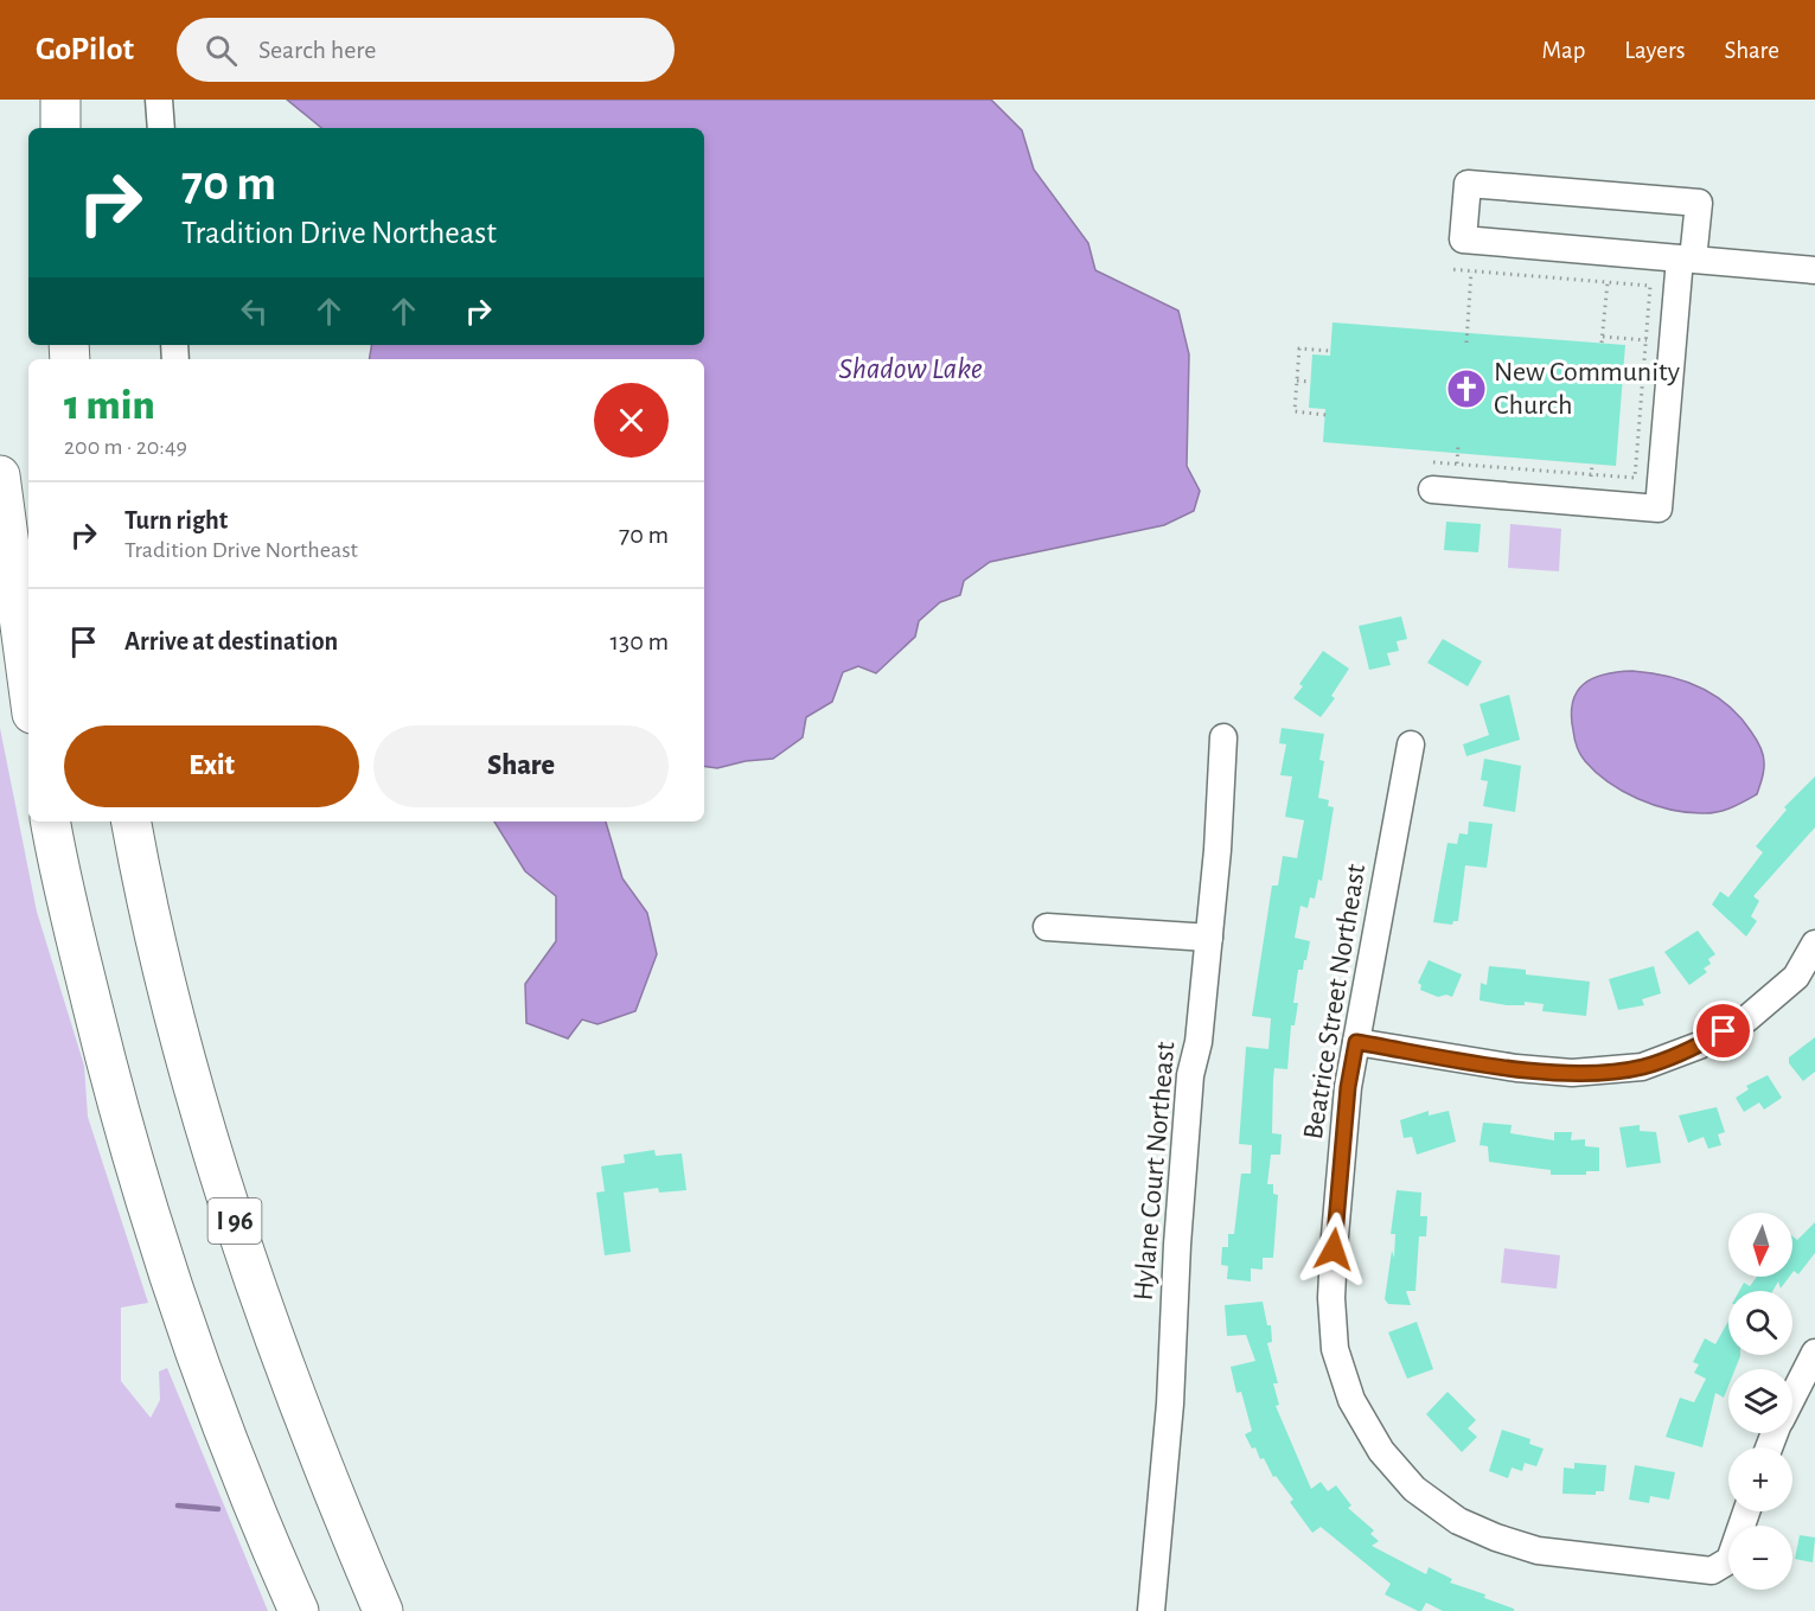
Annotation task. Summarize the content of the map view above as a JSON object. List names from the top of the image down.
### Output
{
  "streets": {
    "highway": ["I 96"],
    "street": ["Beatrice Street Northeast", "Hylane Court Northeast"]
  },
  "water": ["Shadow Lake"],
  "places": {
    "church": ["New Community Church"]
  },
  "north": "bottom",
  "page": {
    "header": "GoPilot",
    "search": "Search here",
    "nav": ["Map", "Layers", "Share"],
    "turn": ["70 m", "Tradition Drive Northeast"],
    "heading": ["1 min", "200 m · 20:49"],
    "list": [
      {
        "name": "Turn right",
        "note": "Tradition Drive Northeast",
        "value": "70 m"
      },
      {
        "name": "Arrive at destination",
        "value": "130 m"
      }
    ],
    "buttons": ["Exit", "Share"],
    "map_buttons": ["+", "−"]
  }
}
